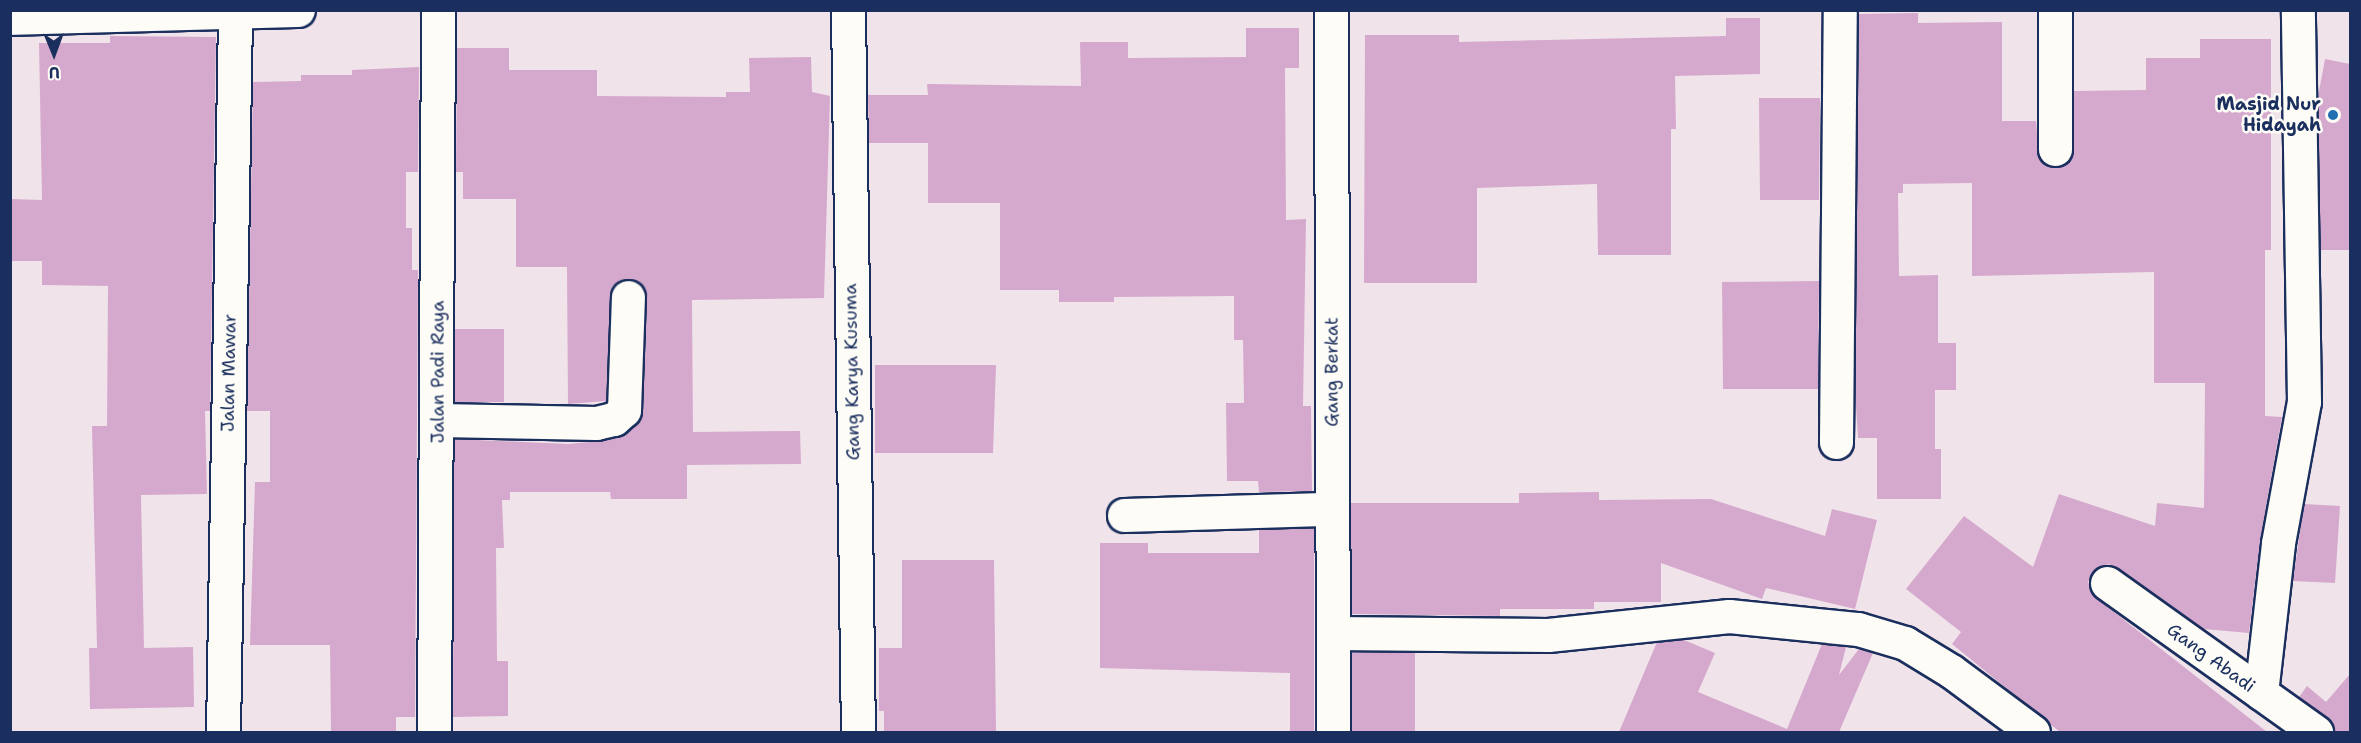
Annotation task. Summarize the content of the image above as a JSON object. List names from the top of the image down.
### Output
{
  "streets": {
    "street": [
      "Jalan Padi Raya",
      "Gang Karya Kusuma",
      "Gang Berkat",
      "Jalan Mawar",
      "Gang Abadi"
    ]
  },
  "places": ["Masjid Nur Hidayah"],
  "north": "bottom"
}
